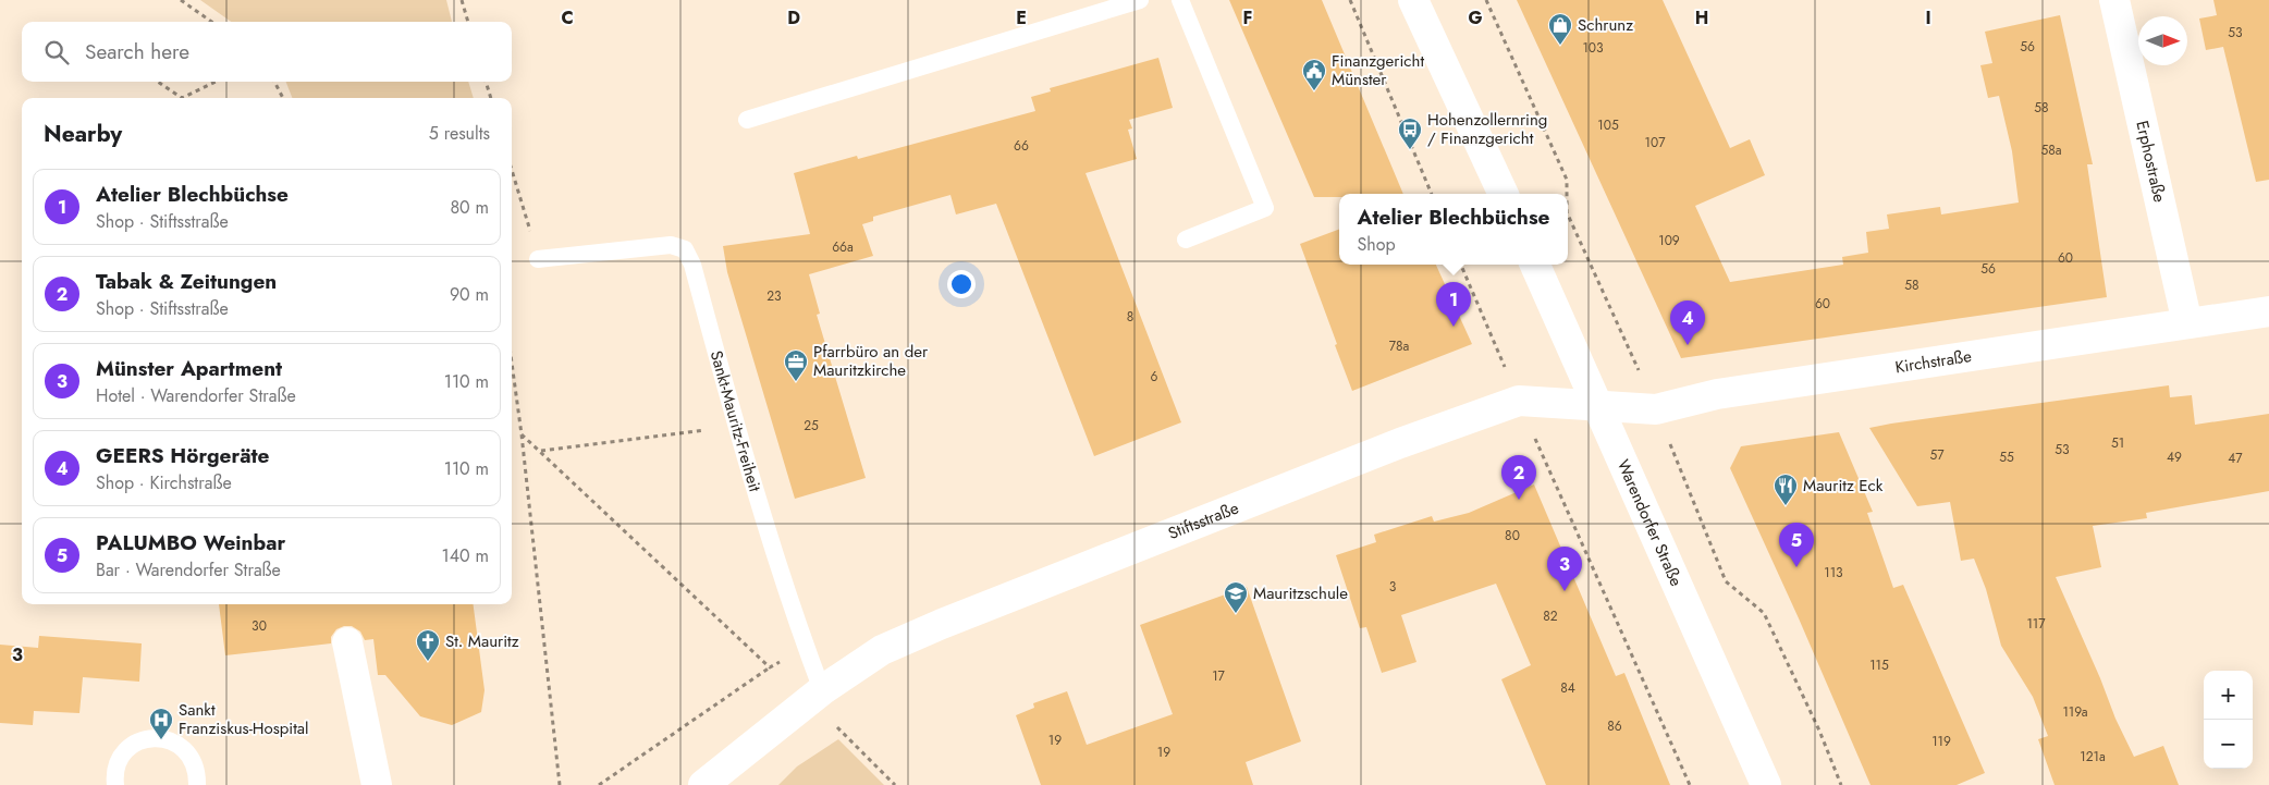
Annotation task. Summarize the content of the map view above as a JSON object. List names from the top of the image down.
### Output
{
  "streets": {
    "street": [
      "Erphostraße",
      "Kirchstraße",
      "Stiftsstraße",
      "Warendorfer Straße"
    ],
    "lane": ["Sankt-Mauritz-Freiheit"]
  },
  "crossings": [
    ["Erphostraße", "Kirchstraße"],
    ["Kirchstraße", "Stiftsstraße"],
    ["Kirchstraße", "Warendorfer Straße"],
    ["Sankt-Mauritz-Freiheit", "Stiftsstraße"],
    ["Stiftsstraße", "Warendorfer Straße"]
  ],
  "places": {
    "shop": ["Schrunz"],
    "public building": ["Finanzgericht Münster"],
    "bus stop": ["Hohenzollernring / Finanzgericht"],
    "office": ["Pfarrbüro an der Mauritzkirche"],
    "restaurant": ["Mauritz Eck"],
    "school or university": ["Mauritzschule"],
    "church": ["St. Mauritz"],
    "hospital": ["Sankt Franziskus-Hospital"]
  },
  "house_numbers": [
    "53",
    "56",
    "103",
    "58",
    "105",
    "107",
    "66",
    "58a",
    "109",
    "66a",
    "60",
    "56",
    "58",
    "23",
    "60",
    "8",
    "78a",
    "6",
    "25",
    "51",
    "53",
    "57",
    "55",
    "49",
    "47",
    "80",
    "113",
    "3",
    "82",
    "117",
    "30",
    "115",
    "17",
    "84",
    "119a",
    "86",
    "19",
    "119",
    "19",
    "121a"
  ],
  "north": "right",
  "page": {
    "search": "Search here",
    "heading": ["Nearby", "5 results"],
    "list": [
      {
        "mark": "1",
        "name": "Atelier Blechbüchse",
        "note": "Shop · Stiftsstraße",
        "value": "80 m"
      },
      {
        "mark": "2",
        "name": "Tabak & Zeitungen",
        "note": "Shop · Stiftsstraße",
        "value": "90 m"
      },
      {
        "mark": "3",
        "name": "Münster Apartment",
        "note": "Hotel · Warendorfer Straße",
        "value": "110 m"
      },
      {
        "mark": "4",
        "name": "GEERS Hörgeräte",
        "note": "Shop · Kirchstraße",
        "value": "110 m"
      },
      {
        "mark": "5",
        "name": "PALUMBO Weinbar",
        "note": "Bar · Warendorfer Straße",
        "value": "140 m"
      }
    ],
    "popup": ["Atelier Blechbüchse", "Shop"],
    "pins": [
      "1",
      "4",
      "2",
      "5",
      "3"
    ],
    "map_buttons": ["+", "−"]
  },
  "grid": {
    "columns": [
      "C",
      "D",
      "E",
      "F",
      "G",
      "H",
      "I"
    ],
    "rows": ["3"]
  }
}
